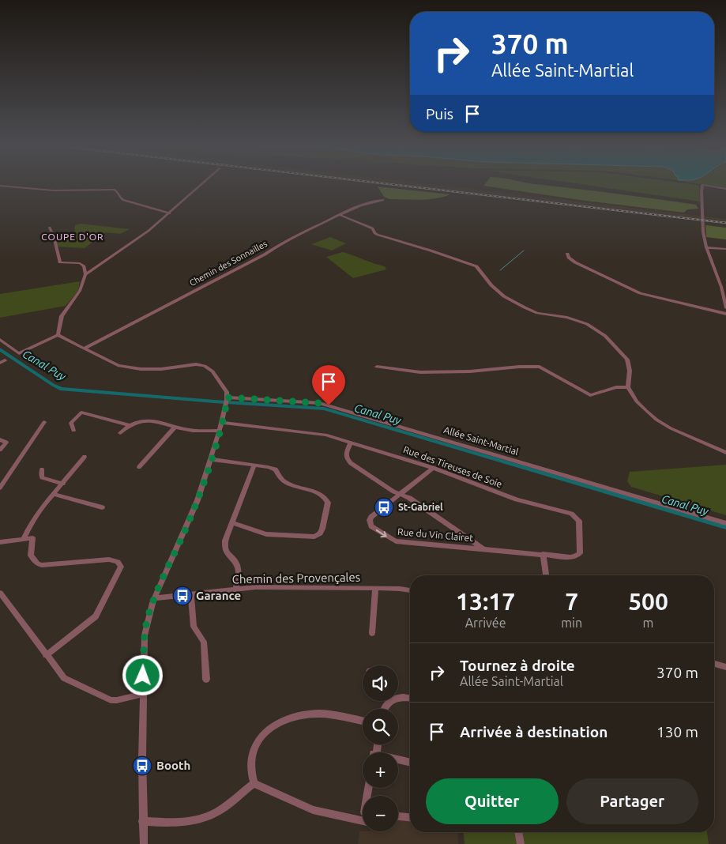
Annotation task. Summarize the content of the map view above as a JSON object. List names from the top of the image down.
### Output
{
  "streets": {
    "street": [
      "Chemin des Sonnailles",
      "Allée Saint-Martial",
      "Rue des Tireuses de Soie",
      "Rue du Vin Clairet",
      "Chemin des Provençales"
    ]
  },
  "crossings": [
    ["Rue des Tireuses de Soie", "Rue du Vin Clairet"]
  ],
  "districts": ["COUPE D'OR"],
  "water": ["Canal Puy"],
  "places": {
    "bus stop": ["St-Gabriel", "Garance", "Booth"]
  },
  "page": {
    "turn": ["370 m", "Allée Saint-Martial"],
    "then": "Puis",
    "eta": [
      "13:17",
      "Arrivée",
      "7",
      "min",
      "500",
      "m"
    ],
    "list": [
      {
        "name": "Tournez à droite",
        "note": "Allée Saint-Martial",
        "value": "370 m"
      },
      {
        "name": "Arrivée à destination",
        "value": "130 m"
      }
    ],
    "map_buttons": ["+", "−"],
    "buttons": ["Quitter", "Partager"]
  }
}
